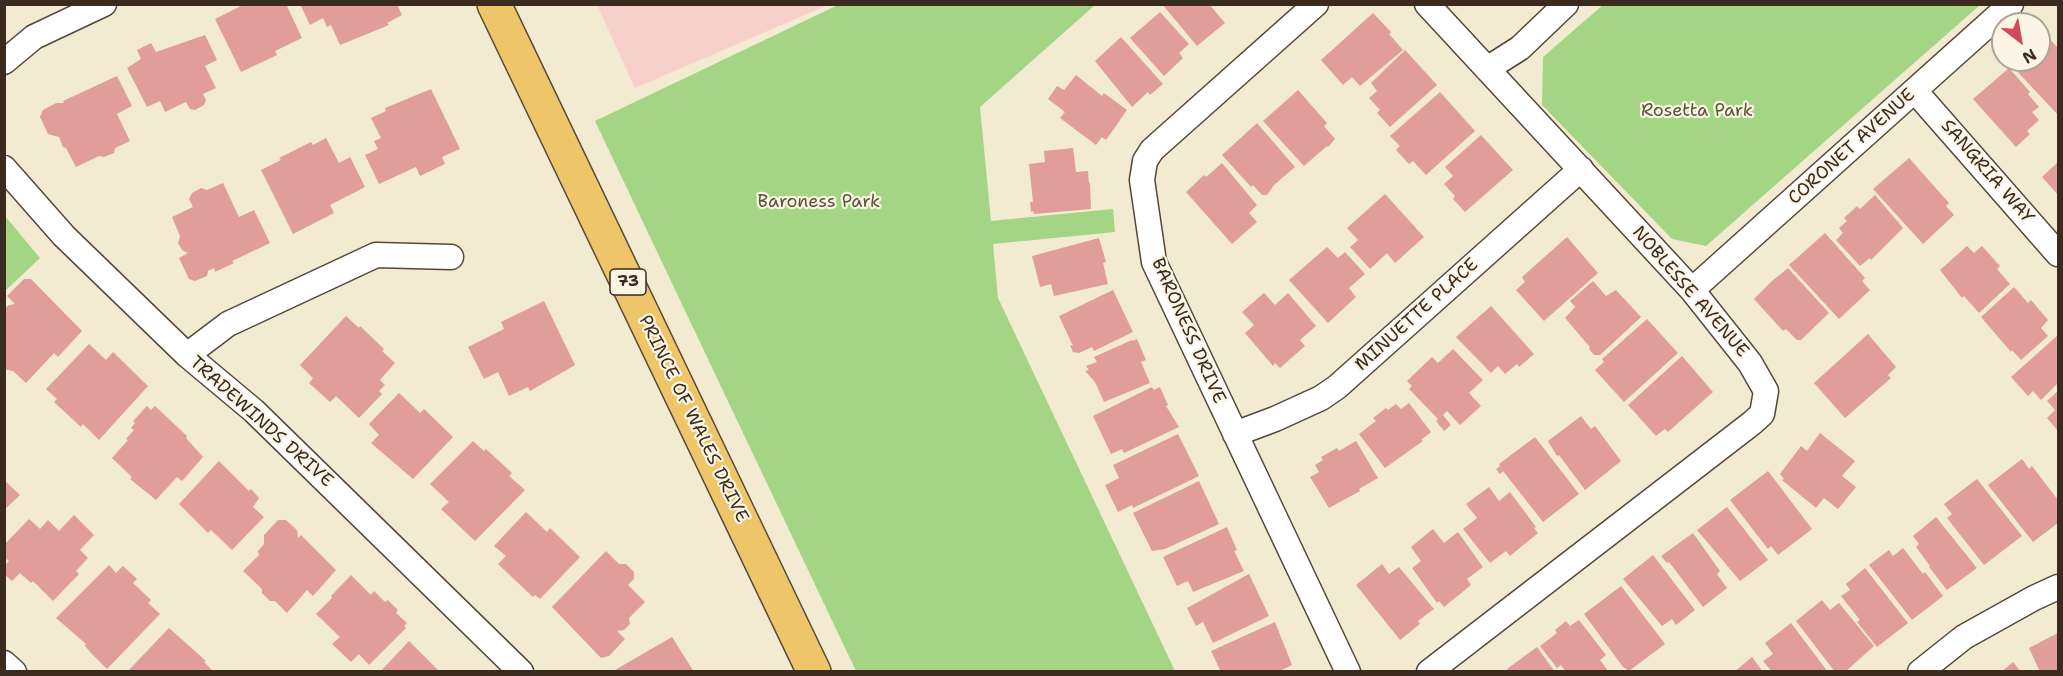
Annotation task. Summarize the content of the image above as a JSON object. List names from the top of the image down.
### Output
{
  "streets": {
    "main road": ["73", "PRINCE OF WALES DRIVE"],
    "street": [
      "CORONET AVENUE",
      "SANGRIA WAY",
      "NOBLESSE AVENUE",
      "MINUETTE PLACE",
      "BARONESS DRIVE",
      "TRADEWINDS DRIVE"
    ]
  },
  "crossings": [
    ["CORONET AVENUE", "SANGRIA WAY"],
    ["CORONET AVENUE", "NOBLESSE AVENUE"],
    ["NOBLESSE AVENUE", "MINUETTE PLACE"],
    ["MINUETTE PLACE", "BARONESS DRIVE"]
  ],
  "parks": ["Rosetta Park", "Baroness Park"],
  "north": "bottom right"
}
